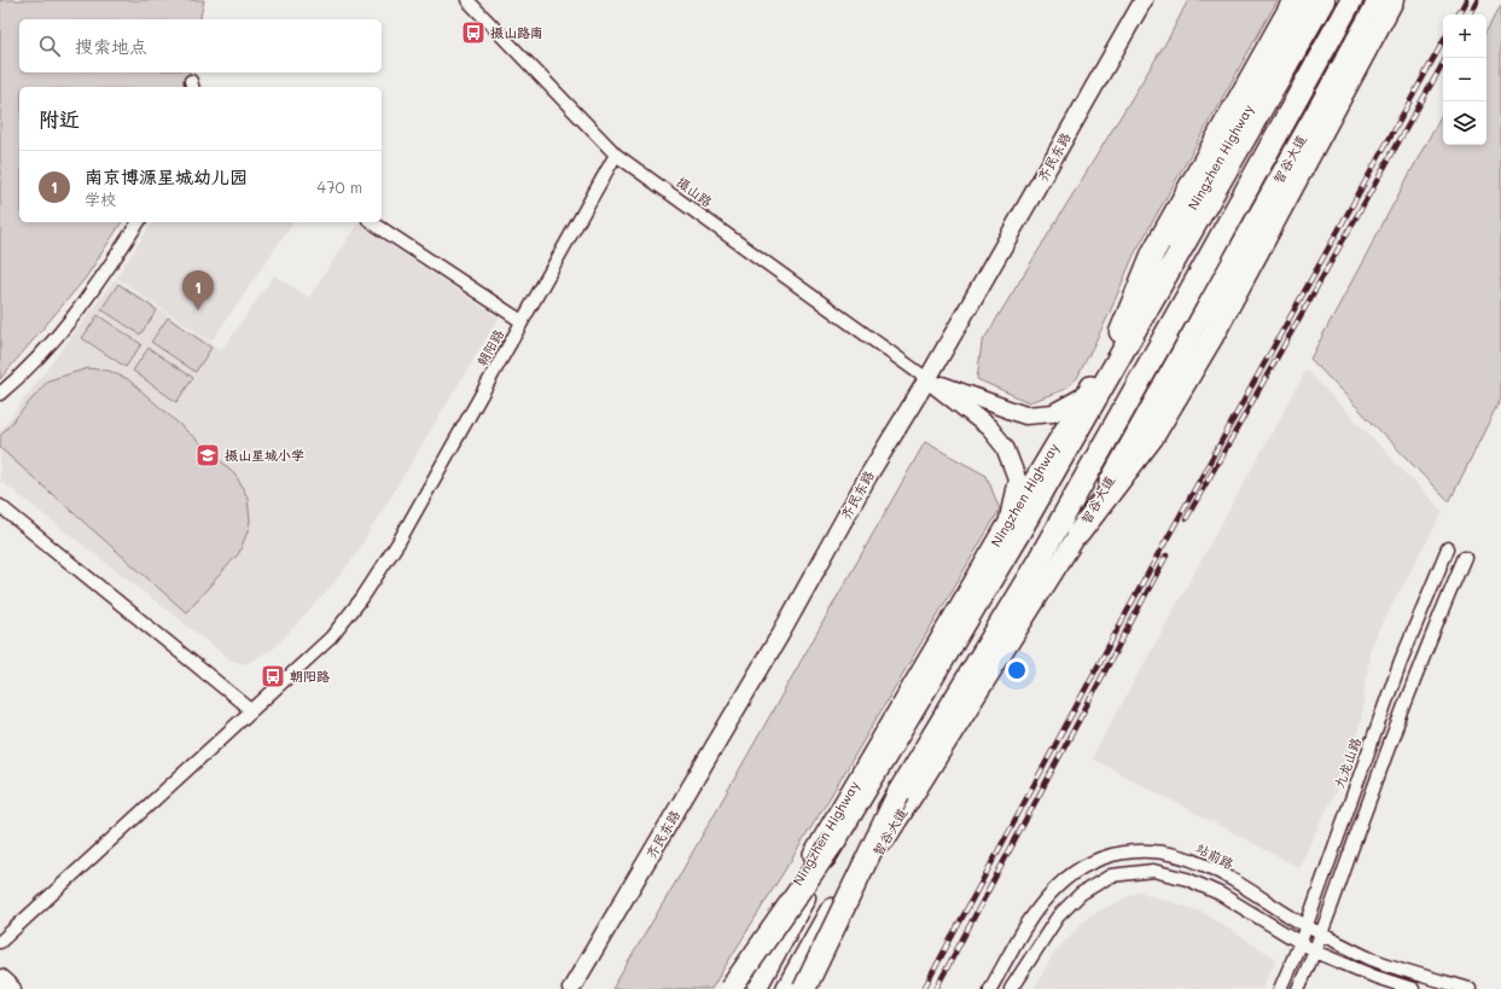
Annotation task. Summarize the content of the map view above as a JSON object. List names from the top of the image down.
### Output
{
  "streets": {
    "highway": ["智谷大道"],
    "main road": ["Ningzhen Highway"],
    "street": [
      "齐民东路",
      "摄山路",
      "朝阳路",
      "九龙山路",
      "站前路"
    ]
  },
  "crossings": [
    ["齐民东路", "摄山路"],
    ["摄山路", "朝阳路"],
    ["九龙山路", "站前路"]
  ],
  "places": {
    "bus stop": ["摄山路南", "朝阳路"],
    "school or university": ["摄山星城小学"]
  },
  "page": {
    "map_buttons": ["+", "−"],
    "search": "搜索地点",
    "heading": "附近",
    "list": [
      {
        "mark": "1",
        "name": "南京博源星城幼儿园",
        "note": "学校",
        "value": "470 m"
      }
    ],
    "pins": "1"
  }
}
